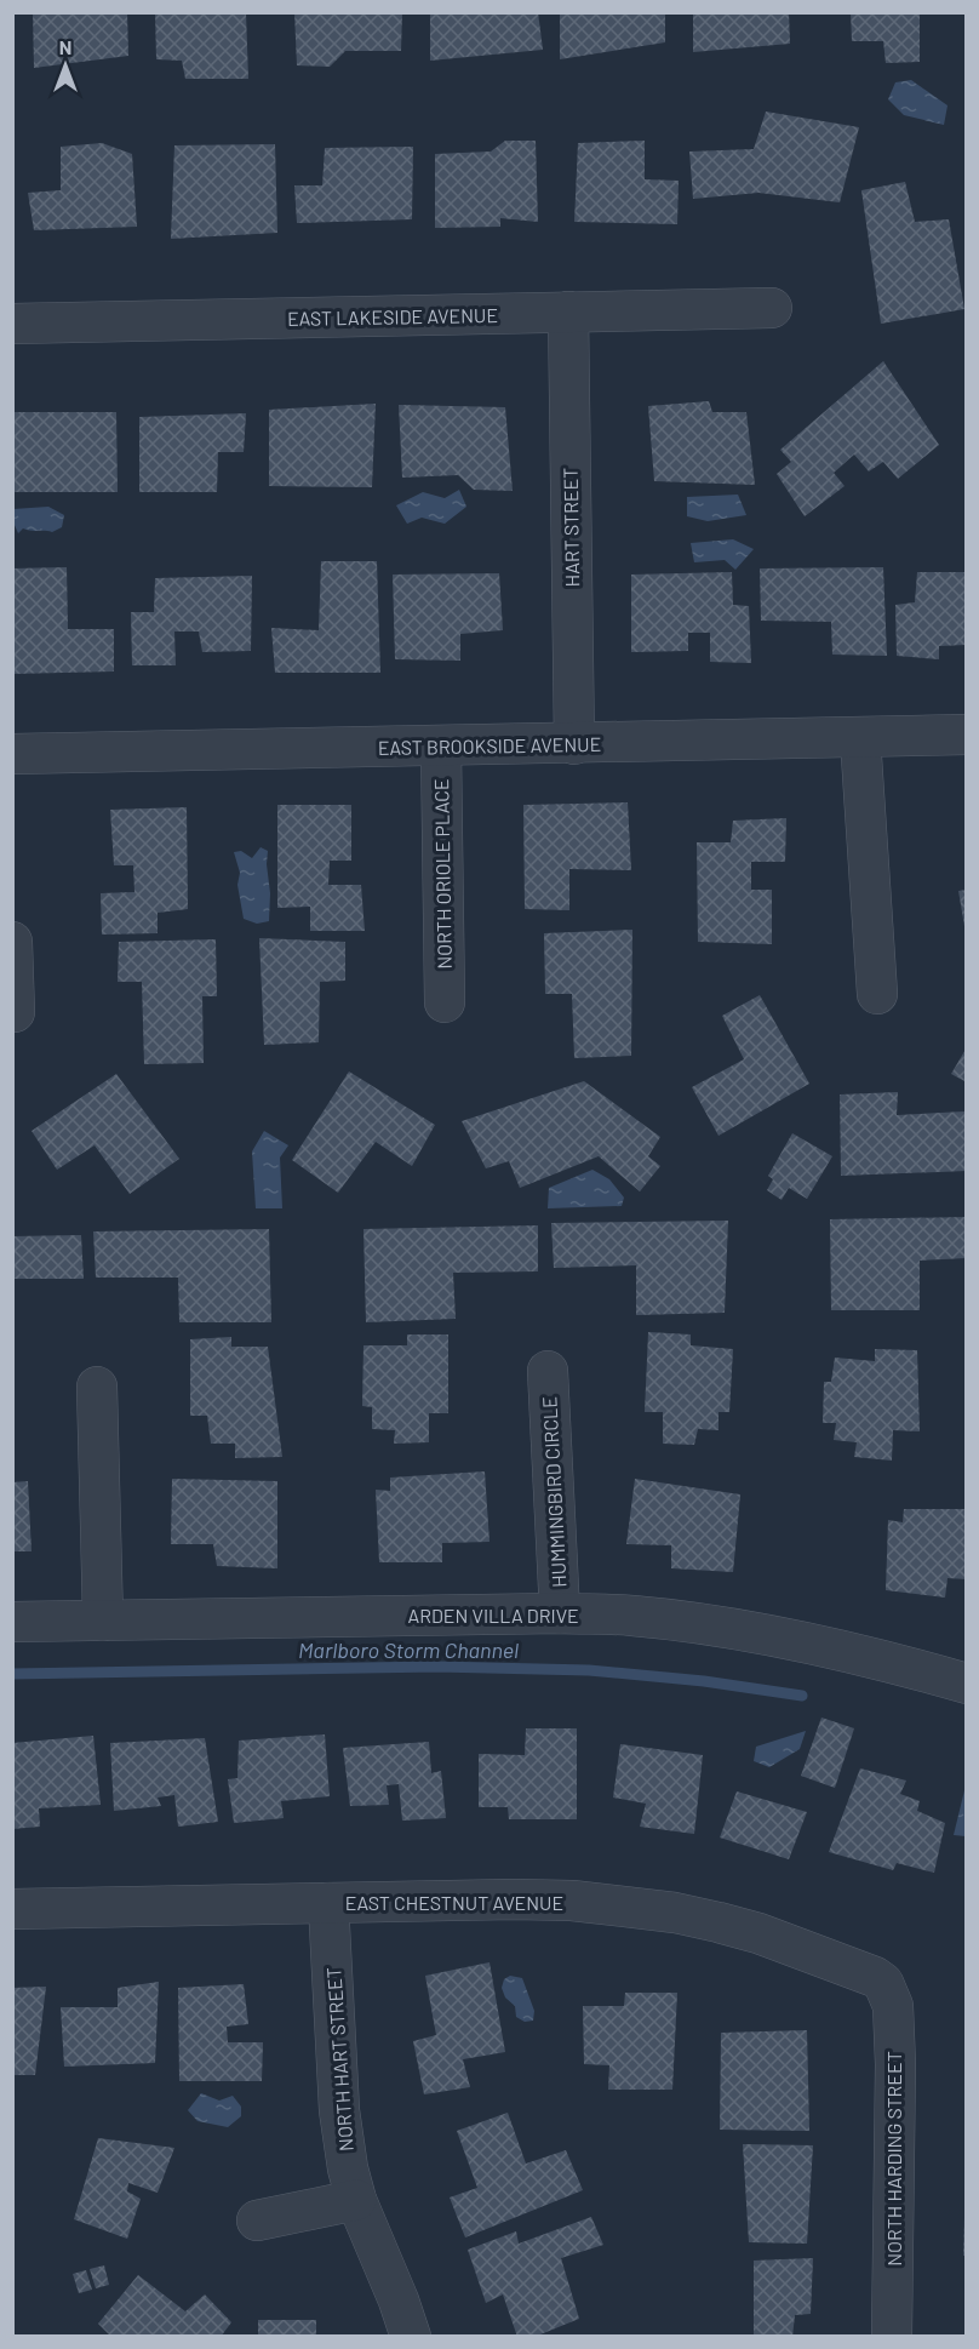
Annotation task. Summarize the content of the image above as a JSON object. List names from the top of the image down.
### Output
{
  "streets": {
    "street": [
      "EAST LAKESIDE AVENUE",
      "HART STREET",
      "EAST BROOKSIDE AVENUE",
      "NORTH ORIOLE PLACE",
      "HUMMINGBIRD CIRCLE",
      "ARDEN VILLA DRIVE",
      "EAST CHESTNUT AVENUE",
      "NORTH HART STREET",
      "NORTH HARDING STREET"
    ]
  },
  "crossings": [
    ["EAST LAKESIDE AVENUE", "HART STREET"],
    ["HART STREET", "EAST BROOKSIDE AVENUE"],
    ["EAST BROOKSIDE AVENUE", "NORTH ORIOLE PLACE"],
    ["HUMMINGBIRD CIRCLE", "ARDEN VILLA DRIVE"],
    ["EAST CHESTNUT AVENUE", "NORTH HART STREET"],
    ["EAST CHESTNUT AVENUE", "NORTH HARDING STREET"]
  ],
  "water": ["Marlboro Storm Channel"],
  "north": "top"
}
